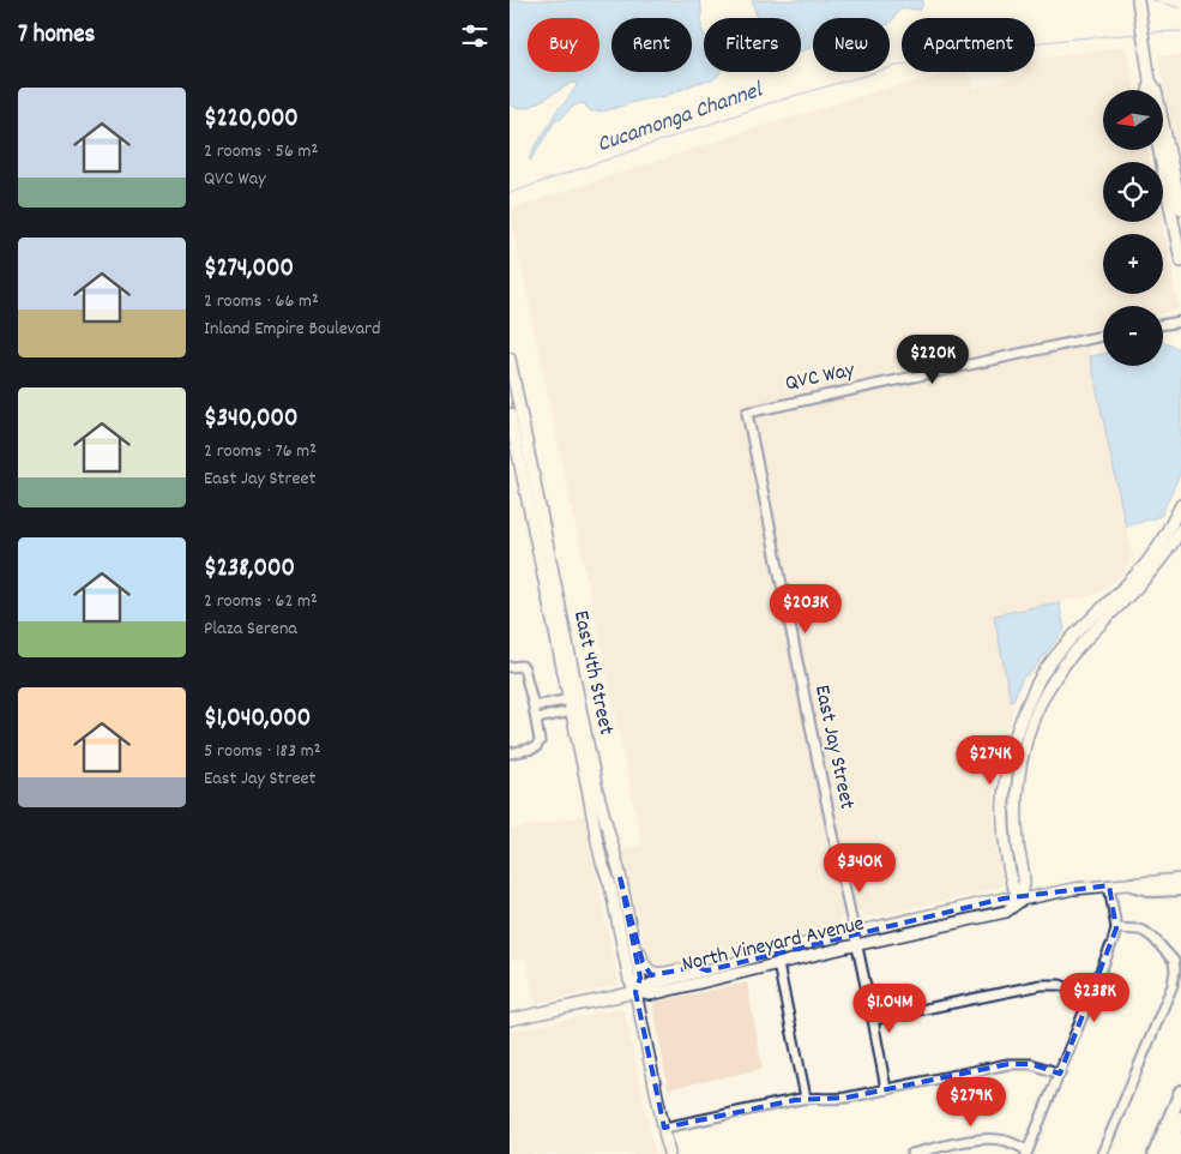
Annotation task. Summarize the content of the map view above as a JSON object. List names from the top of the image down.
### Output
{
  "streets": {
    "main road": ["East 4th Street", "North Vineyard Avenue"],
    "street": ["QVC Way", "East Jay Street"]
  },
  "crossings": [
    ["QVC Way", "East Jay Street"],
    ["East 4th Street", "North Vineyard Avenue"],
    ["East Jay Street", "North Vineyard Avenue"]
  ],
  "water": ["Cucamonga Channel"],
  "north": "left",
  "page": {
    "heading": "7 homes",
    "chip": [
      "Buy",
      "Rent",
      "Filters",
      "New",
      "Apartment"
    ],
    "list": [
      {
        "name": "$220,000",
        "note": "2 rooms · 56 m² · QVC Way"
      },
      {
        "name": "$274,000",
        "note": "2 rooms · 66 m² · Inland Empire Boulevard"
      },
      {
        "name": "$340,000",
        "note": "2 rooms · 76 m² · East Jay Street"
      },
      {
        "name": "$238,000",
        "note": "2 rooms · 62 m² · Plaza Serena"
      },
      {
        "name": "$1,040,000",
        "note": "5 rooms · 183 m² · East Jay Street"
      }
    ],
    "map_buttons": ["+", "−"],
    "price": [
      "$220K",
      "$203K",
      "$274K",
      "$340K",
      "$238K",
      "$1.04M",
      "$279K"
    ]
  }
}
